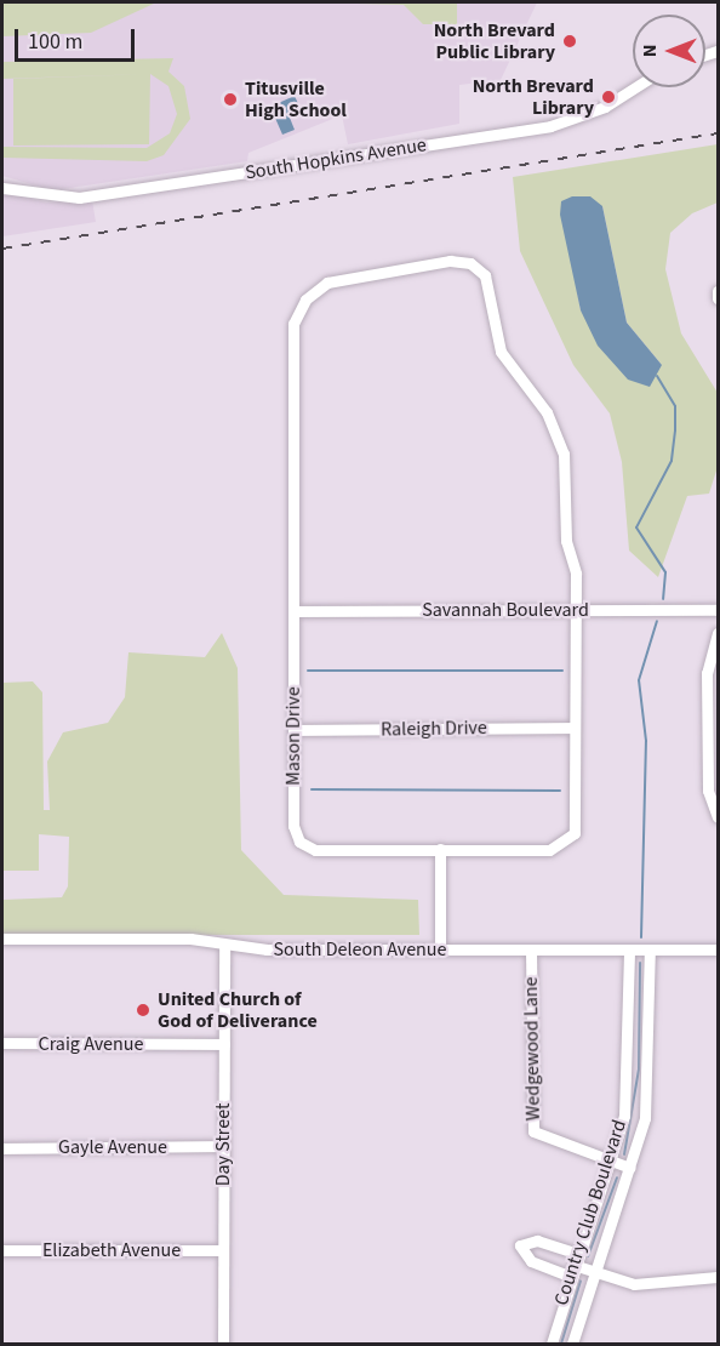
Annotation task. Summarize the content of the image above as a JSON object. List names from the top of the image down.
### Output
{
  "streets": {
    "street": [
      "South Hopkins Avenue",
      "Savannah Boulevard",
      "Raleigh Drive",
      "Mason Drive",
      "South Deleon Avenue",
      "Craig Avenue",
      "Wedgewood Lane",
      "Day Street",
      "Gayle Avenue",
      "Country Club Boulevard",
      "Elizabeth Avenue"
    ]
  },
  "crossings": [
    ["Savannah Boulevard", "Mason Drive"],
    ["Raleigh Drive", "Mason Drive"],
    ["South Deleon Avenue", "Wedgewood Lane"],
    ["South Deleon Avenue", "Day Street"],
    ["South Deleon Avenue", "Country Club Boulevard"],
    ["Craig Avenue", "Day Street"],
    ["Wedgewood Lane", "Country Club Boulevard"],
    ["Day Street", "Gayle Avenue"],
    ["Day Street", "Elizabeth Avenue"]
  ],
  "places": [
    "North Brevard Public Library",
    "North Brevard Library",
    "Titusville High School",
    "United Church of God of Deliverance"
  ],
  "scale_bar": "100 m",
  "north": "left"
}
